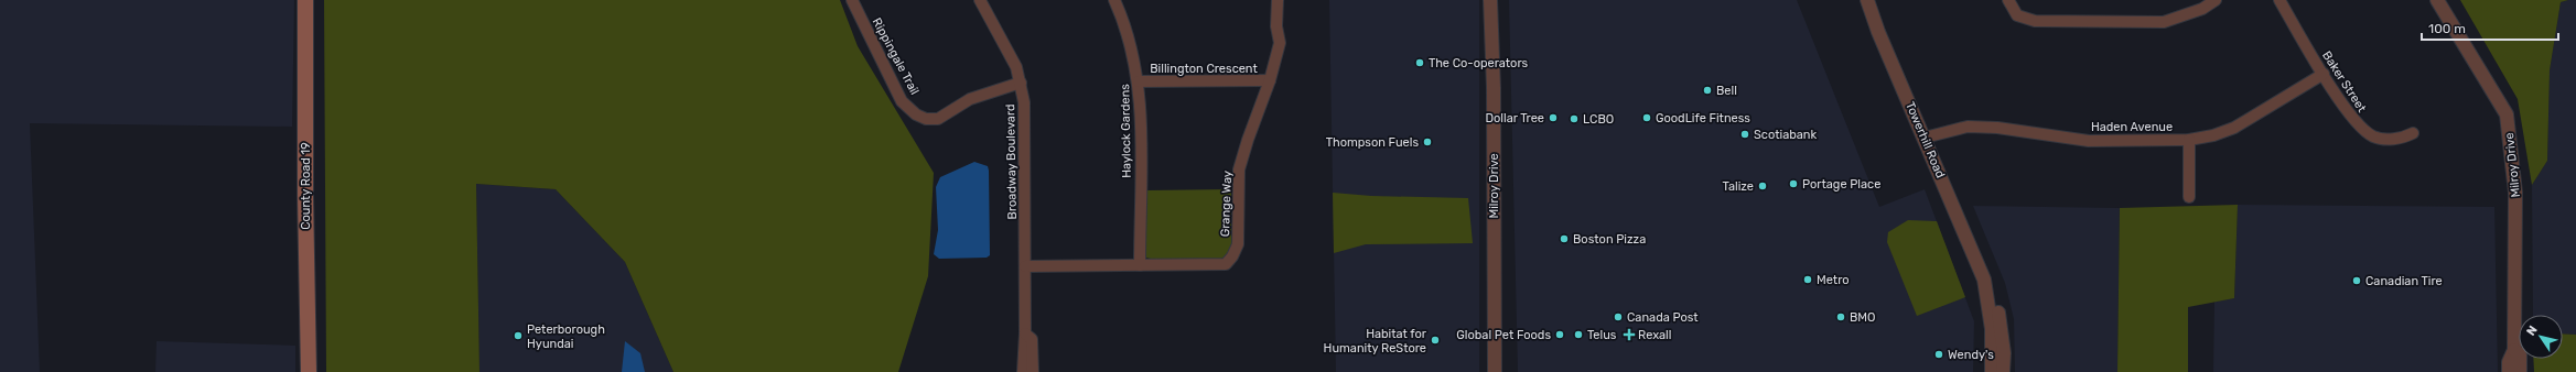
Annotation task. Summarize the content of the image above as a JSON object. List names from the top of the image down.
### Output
{
  "streets": {
    "main road": ["County Road 19"],
    "street": [
      "Rippingale Trail",
      "Billington Crescent",
      "Baker Street",
      "Haden Avenue",
      "Haylock Gardens",
      "Towerhill Road",
      "Broadway Boulevard",
      "Milroy Drive",
      "Grange Way"
    ]
  },
  "crossings": [
    ["Rippingale Trail", "Broadway Boulevard"],
    ["Billington Crescent", "Haylock Gardens"],
    ["Billington Crescent", "Grange Way"],
    ["Baker Street", "Haden Avenue"],
    ["Haden Avenue", "Towerhill Road"],
    ["Haylock Gardens", "Grange Way"],
    ["Broadway Boulevard", "Grange Way"]
  ],
  "places": {
    "other": [
      "The Co-operators",
      "Bell",
      "Dollar Tree",
      "GoodLife Fitness",
      "LCBO",
      "Scotiabank",
      "Thompson Fuels",
      "Portage Place",
      "Talize",
      "Boston Pizza",
      "Metro",
      "Canadian Tire",
      "Canada Post",
      "BMO",
      "Global Pet Foods",
      "Telus",
      "Peterborough Hyundai",
      "Habitat for Humanity ReStore",
      "Wendy's"
    ],
    "health": ["Rexall"]
  },
  "scale_bar": "100 m",
  "north": "top left"
}
